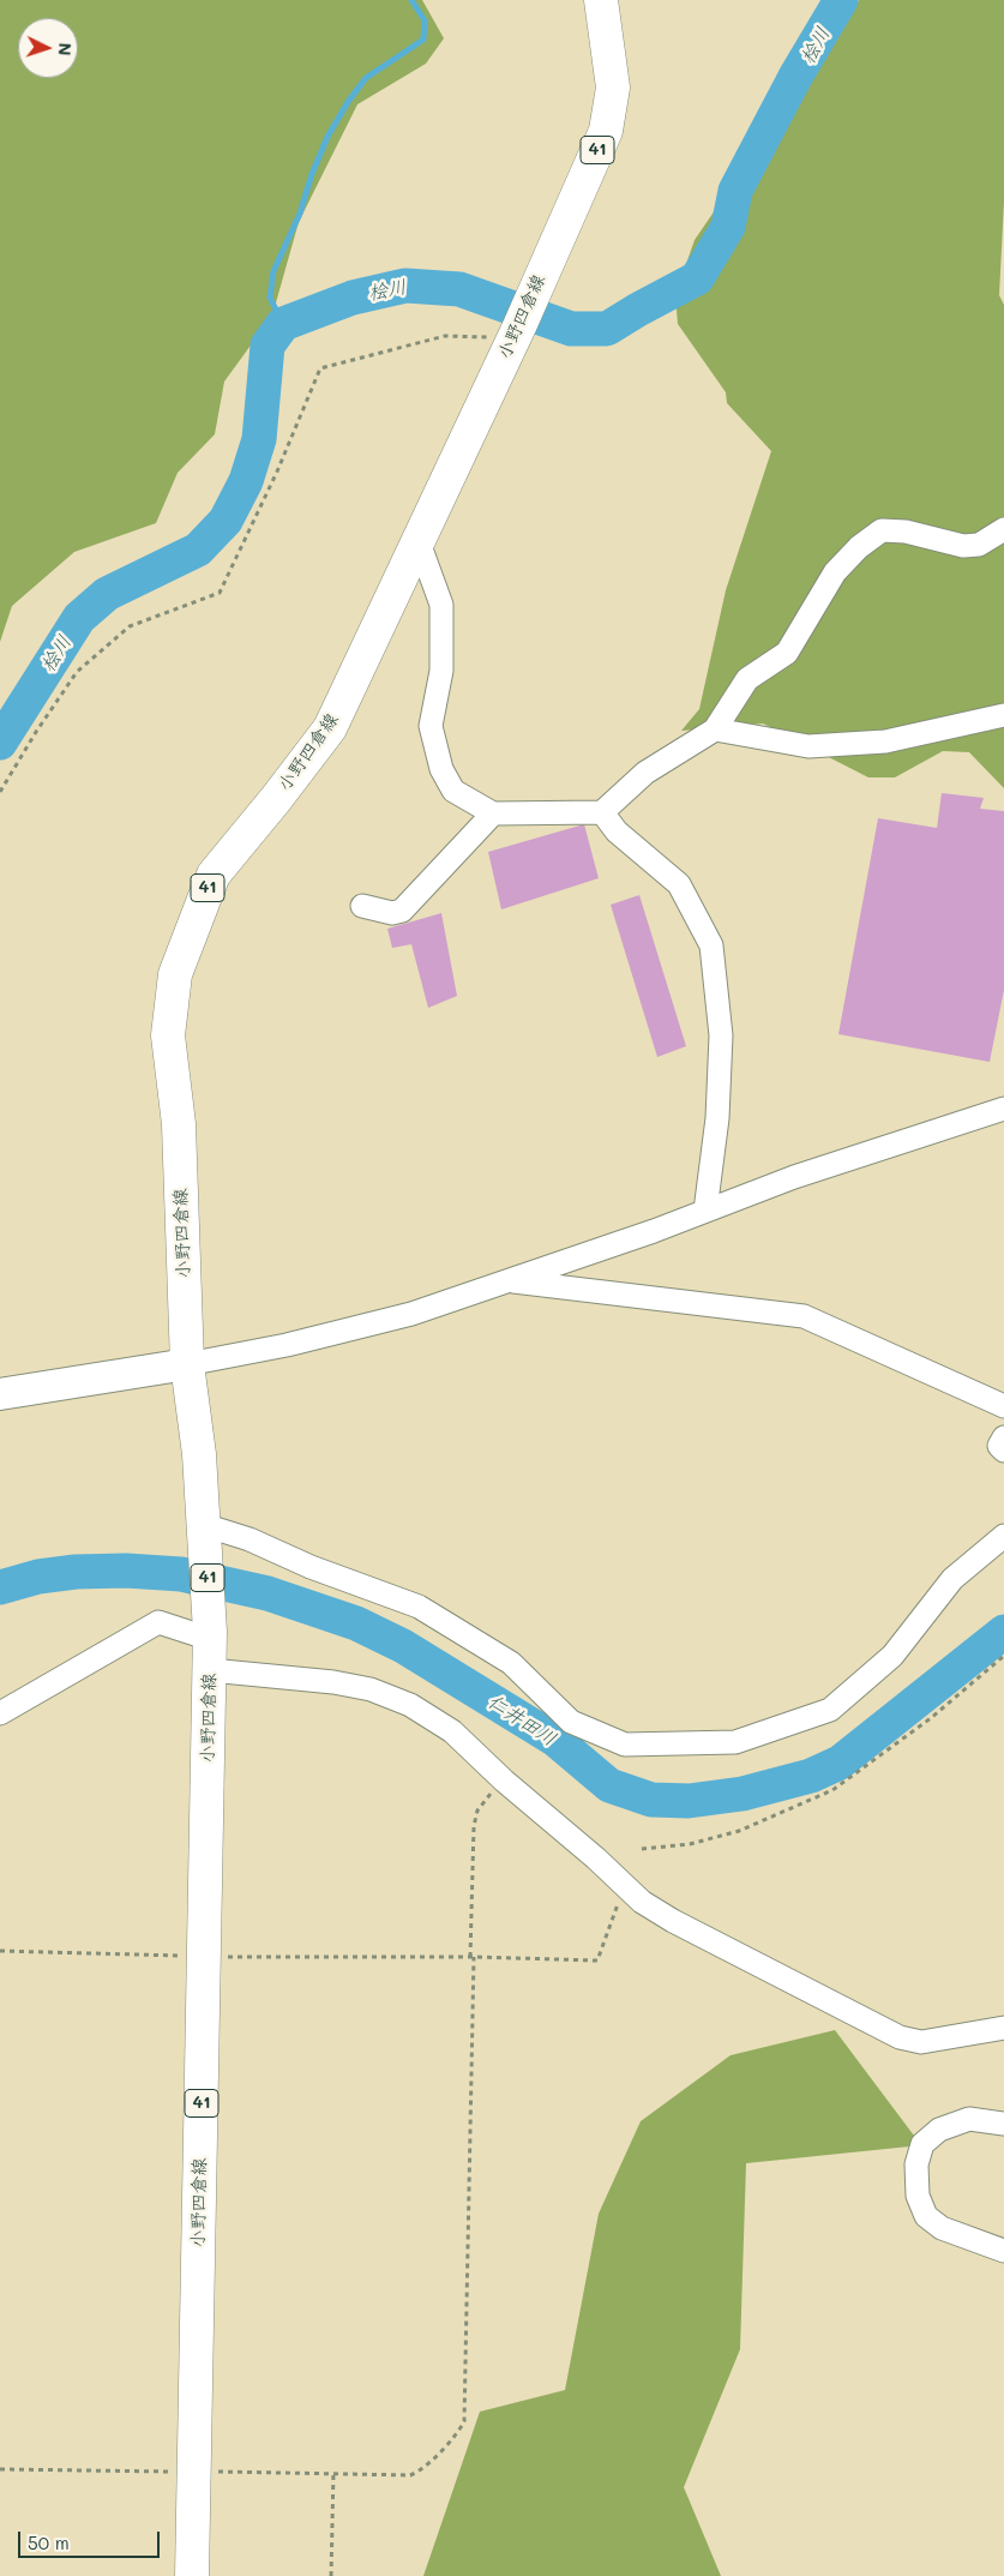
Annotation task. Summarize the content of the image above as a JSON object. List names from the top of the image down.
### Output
{
  "streets": {
    "main road": ["41", "小野四倉線"]
  },
  "water": ["桧川", "仁井田川"],
  "scale_bar": "50 m",
  "north": "right"
}
